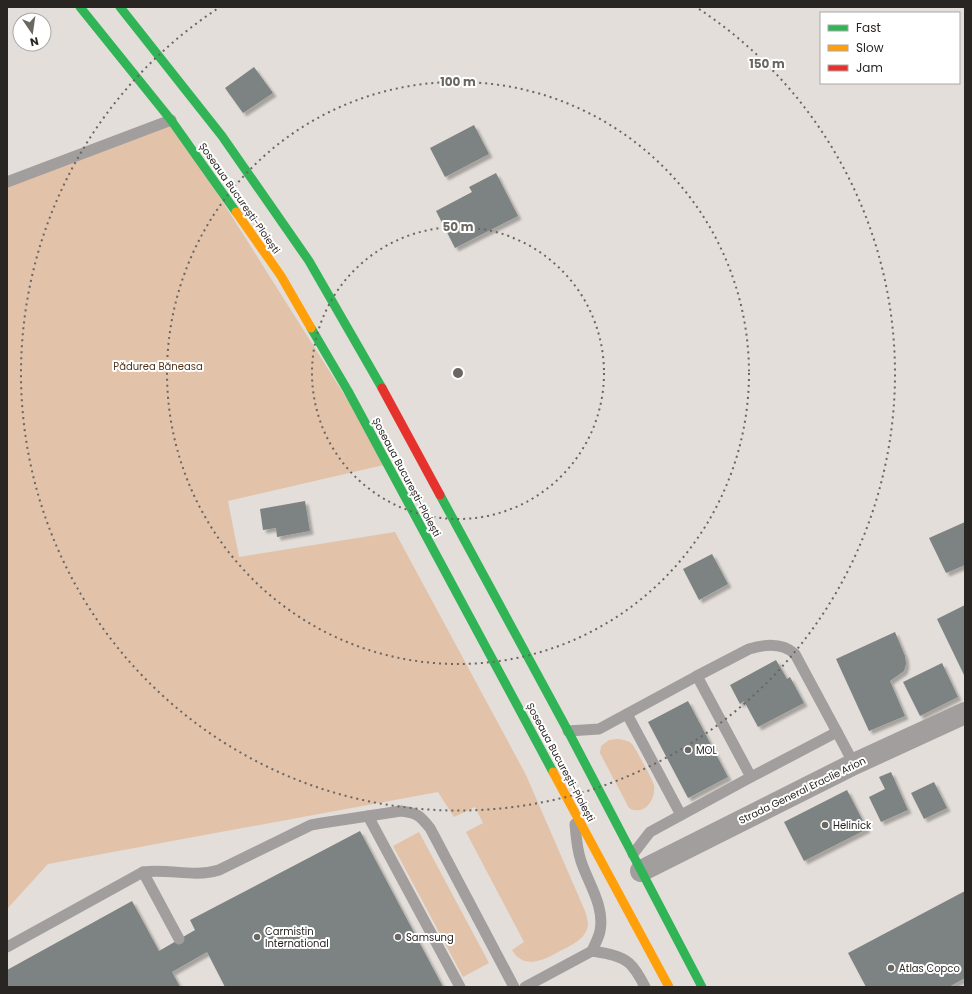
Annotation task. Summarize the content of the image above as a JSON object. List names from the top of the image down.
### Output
{
  "streets": {
    "highway": ["Șoseaua București-Ploiești"],
    "street": ["Strada General Eraclie Arion"]
  },
  "crossings": [
    ["Șoseaua București-Ploiești", "Strada General Eraclie Arion"]
  ],
  "parks": ["Pădurea Băneasa"],
  "places": [
    "MOL",
    "Helinick",
    "Carmistin International",
    "Samsung",
    "Atlas Copco"
  ],
  "legend": ["Fast", "Slow", "Jam"],
  "north": "bottom",
  "rings": ["150 m", "100 m", "50 m"]
}
